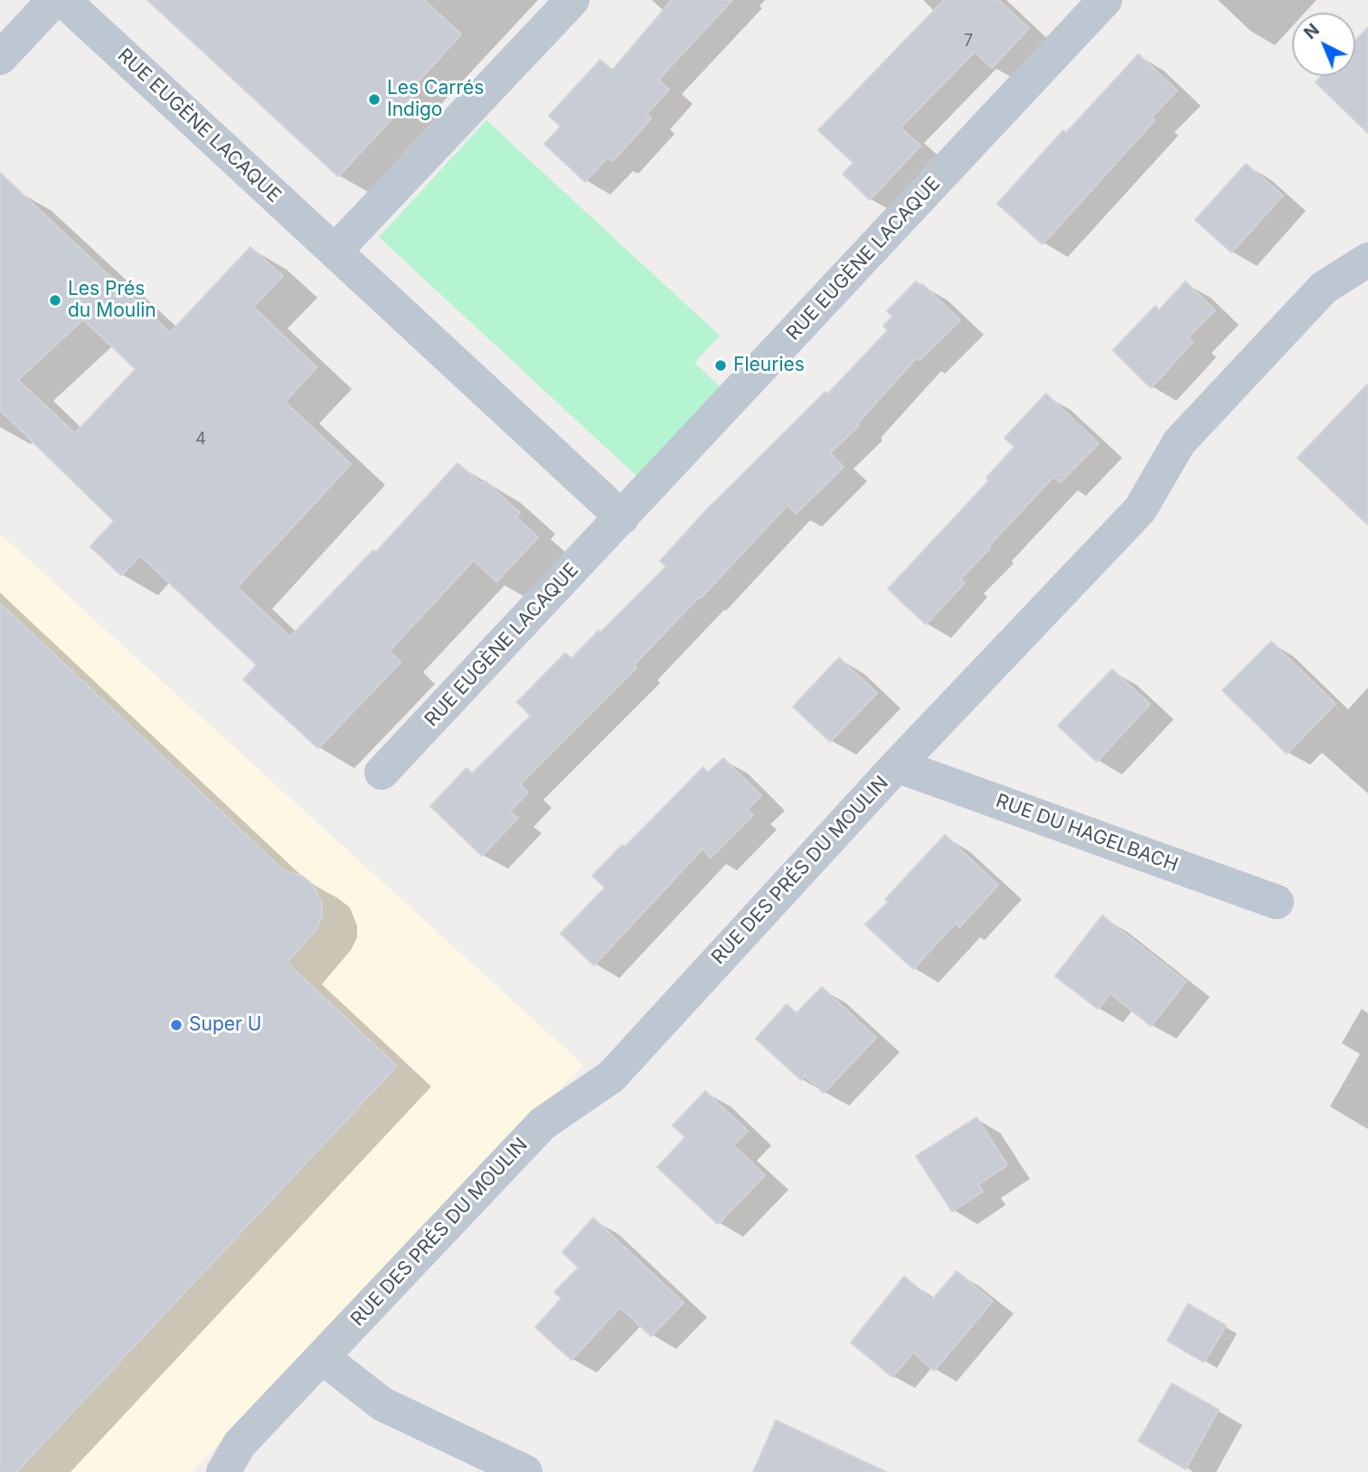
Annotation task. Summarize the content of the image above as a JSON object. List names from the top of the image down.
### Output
{
  "streets": {
    "street": ["RUE EUGÈNE LACAQUE", "RUE DU HAGELBACH", "RUE DES PRÉS DU MOULIN"]
  },
  "crossings": [
    ["RUE DU HAGELBACH", "RUE DES PRÉS DU MOULIN"]
  ],
  "places": [
    "Les Carrés Indigo",
    "Les Prés du Moulin",
    "Fleuries",
    "Super U"
  ],
  "house_numbers": ["7", "4"],
  "north": "top left"
}
